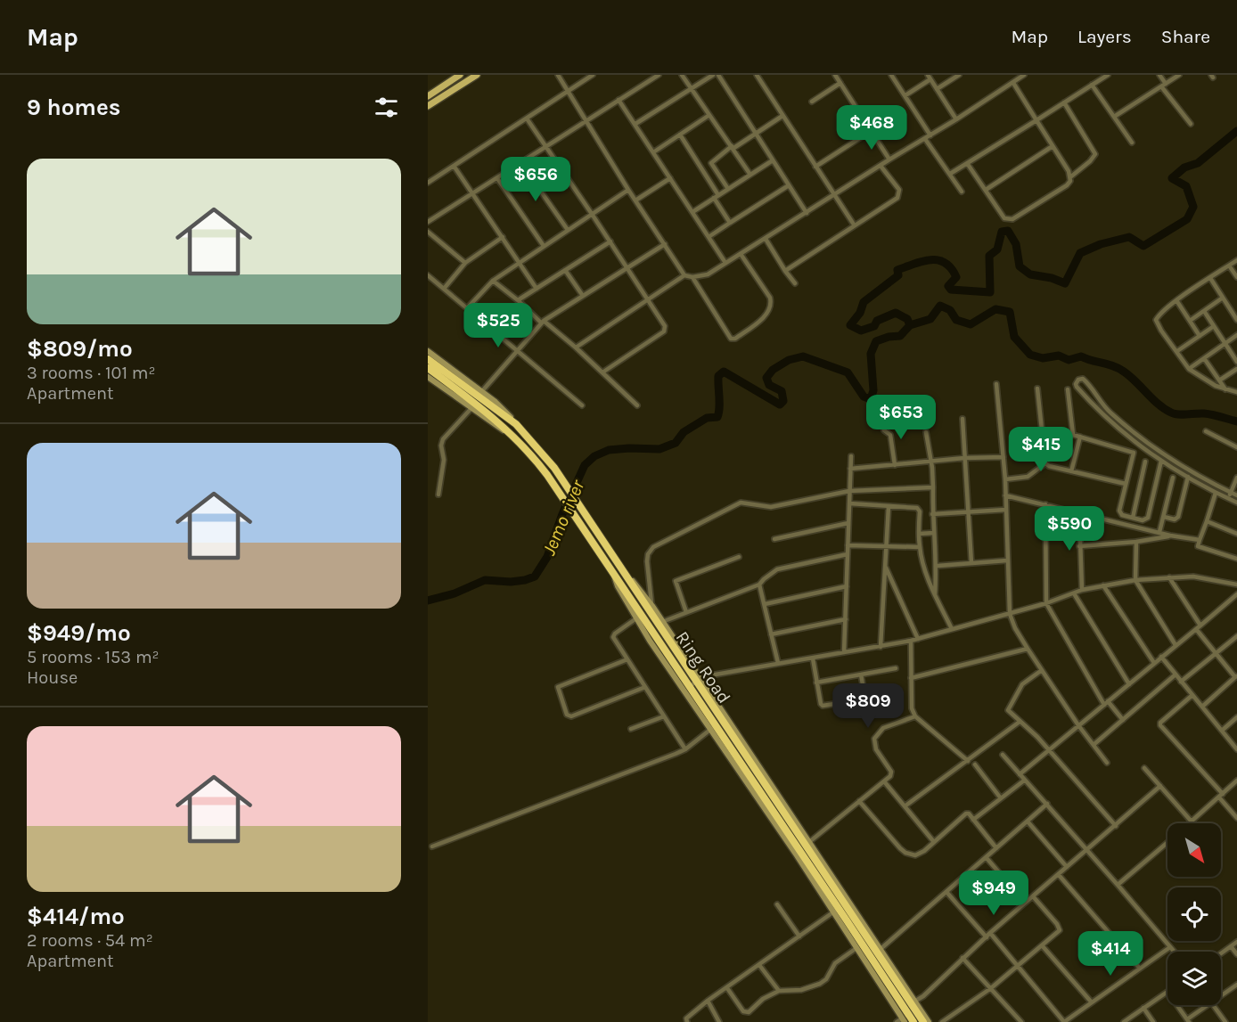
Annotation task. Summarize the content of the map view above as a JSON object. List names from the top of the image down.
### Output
{
  "streets": {
    "highway": ["Ring Road"]
  },
  "water": ["Jemo river"],
  "north": "bottom right",
  "page": {
    "header": "Map",
    "nav": ["Map", "Layers", "Share"],
    "heading": "9 homes",
    "price": [
      "$468",
      "$656",
      "$525",
      "$653",
      "$415",
      "$590",
      "$809",
      "$949",
      "$414"
    ],
    "list": [
      {
        "name": "$809/mo",
        "note": "3 rooms · 101 m² · Apartment"
      },
      {
        "name": "$949/mo",
        "note": "5 rooms · 153 m² · House"
      },
      {
        "name": "$414/mo",
        "note": "2 rooms · 54 m² · Apartment"
      }
    ]
  }
}
